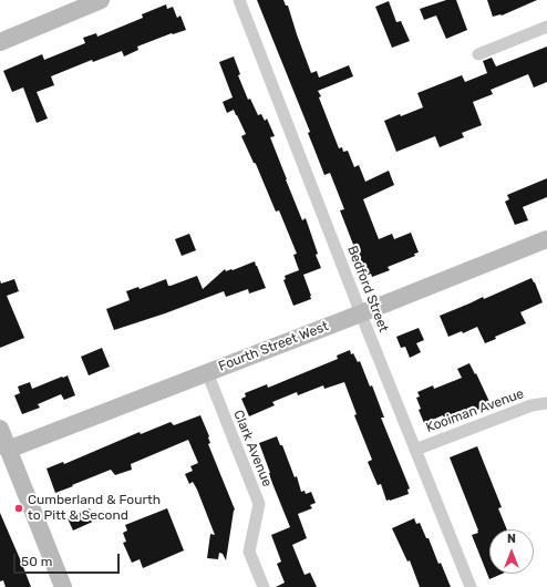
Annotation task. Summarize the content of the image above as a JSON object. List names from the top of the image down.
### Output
{
  "streets": {
    "street": [
      "Bedford Street",
      "Fourth Street West",
      "Kooiman Avenue",
      "Clark Avenue"
    ]
  },
  "crossings": [
    ["Bedford Street", "Fourth Street West"],
    ["Bedford Street", "Kooiman Avenue"],
    ["Fourth Street West", "Clark Avenue"]
  ],
  "places": ["Cumberland & Fourth to Pitt & Second"],
  "scale_bar": "50 m",
  "north": "top"
}
